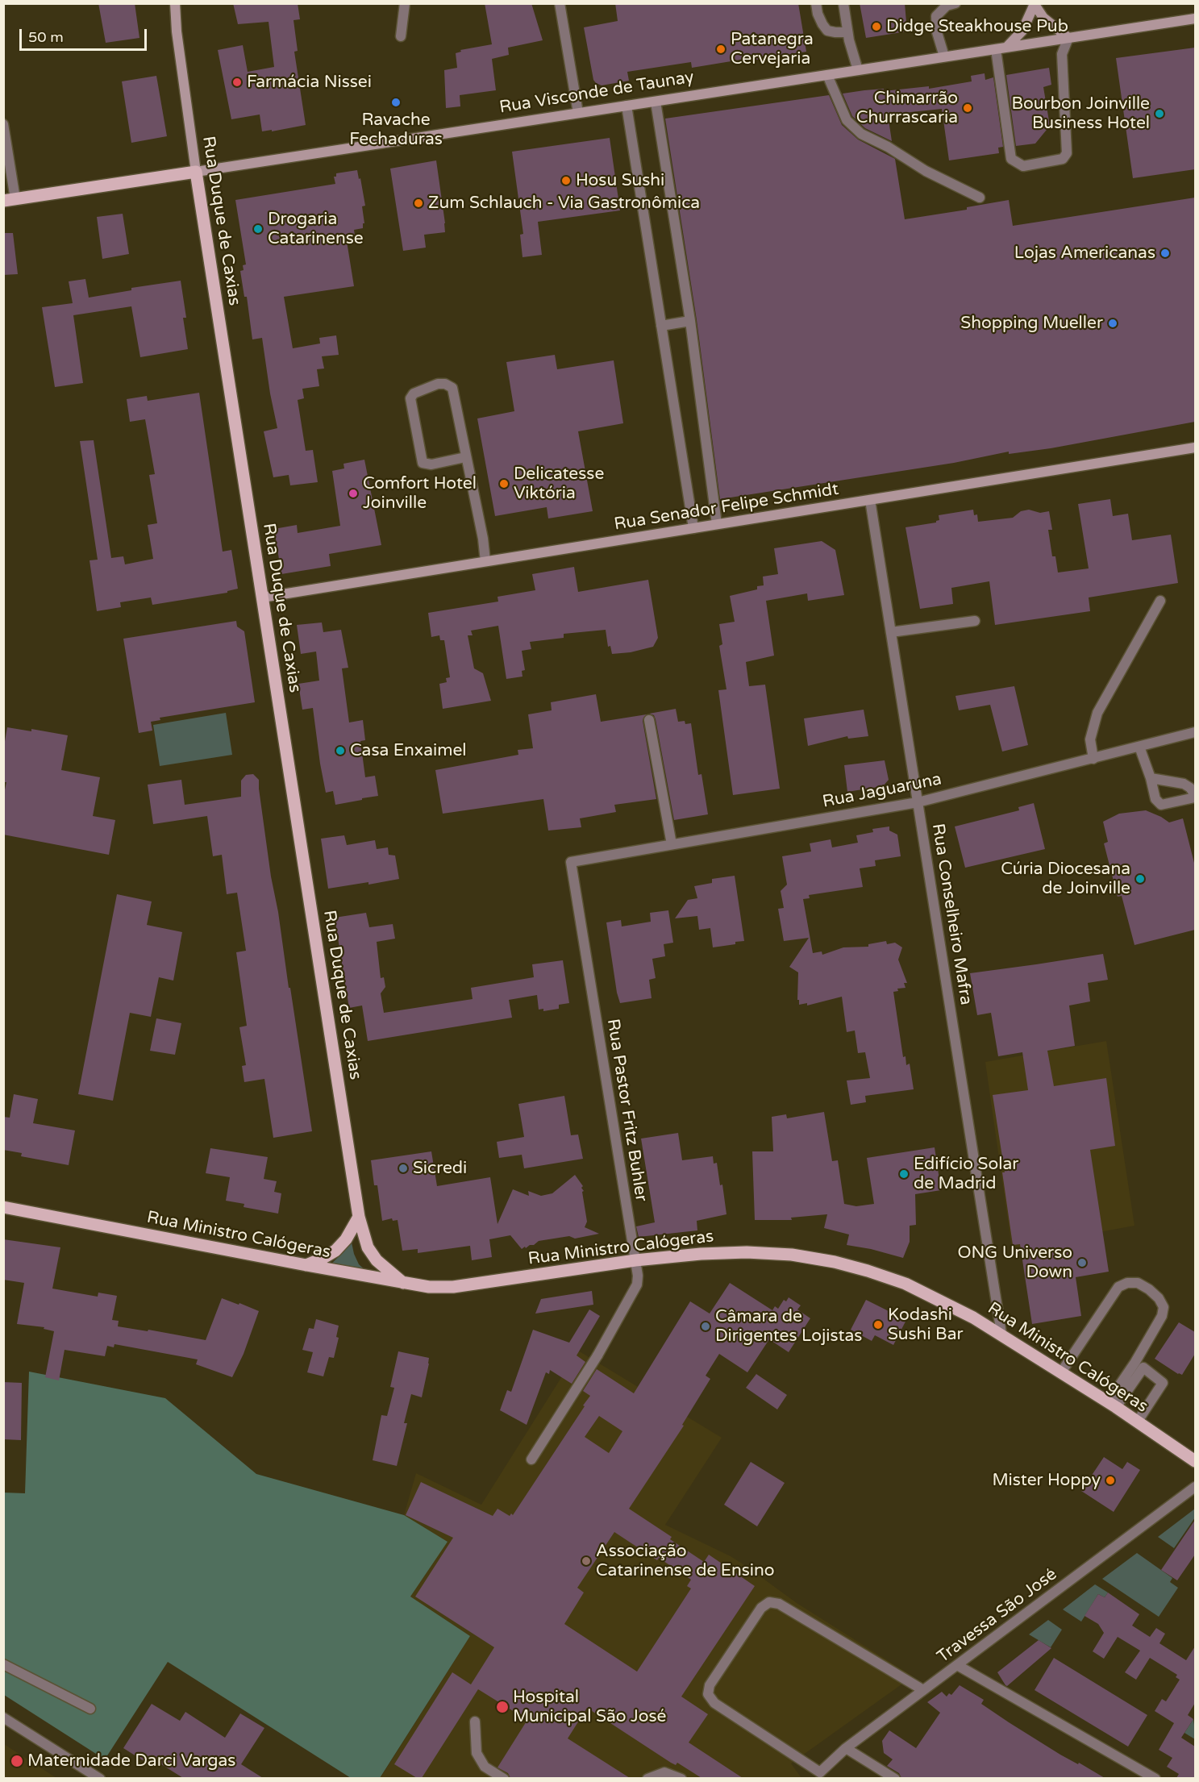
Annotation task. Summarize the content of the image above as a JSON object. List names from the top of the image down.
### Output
{
  "streets": {
    "main road": [
      "Rua Visconde de Taunay",
      "Rua Duque de Caxias",
      "Rua Senador Felipe Schmidt",
      "Rua Ministro Calógeras"
    ],
    "street": [
      "Rua Jaguaruna",
      "Rua Conselheiro Mafra",
      "Rua Pastor Fritz Buhler",
      "Travessa São José"
    ]
  },
  "crossings": [
    ["Rua Visconde de Taunay", "Rua Duque de Caxias"],
    ["Rua Duque de Caxias", "Rua Senador Felipe Schmidt"],
    ["Rua Duque de Caxias", "Rua Ministro Calógeras"],
    ["Rua Senador Felipe Schmidt", "Rua Conselheiro Mafra"],
    ["Rua Jaguaruna", "Rua Conselheiro Mafra"],
    ["Rua Jaguaruna", "Rua Pastor Fritz Buhler"],
    ["Rua Conselheiro Mafra", "Rua Ministro Calógeras"],
    ["Rua Pastor Fritz Buhler", "Rua Ministro Calógeras"]
  ],
  "places": [
    "Didge Steakhouse Pub",
    "Patanegra Cervejaria",
    "Farmácia Nissei",
    "Ravache Fechaduras",
    "Chimarrão Churrascaria",
    "Bourbon Joinville Business Hotel",
    "Hosu Sushi",
    "Zum Schlauch - Via Gastronômica",
    "Drogaria Catarinense",
    "Lojas Americanas",
    "Shopping Mueller",
    "Delicatesse Viktória",
    "Comfort Hotel Joinville",
    "Casa Enxaimel",
    "Cúria Diocesana de Joinville",
    "Sicredi",
    "Edifício Solar de Madrid",
    "ONG Universo Down",
    "Kodashi Sushi Bar",
    "Câmara de Dirigentes Lojistas",
    "Mister Hoppy",
    "Associação Catarinense de Ensino",
    "Hospital Municipal São José",
    "Maternidade Darci Vargas"
  ],
  "scale_bar": "50 m"
}
